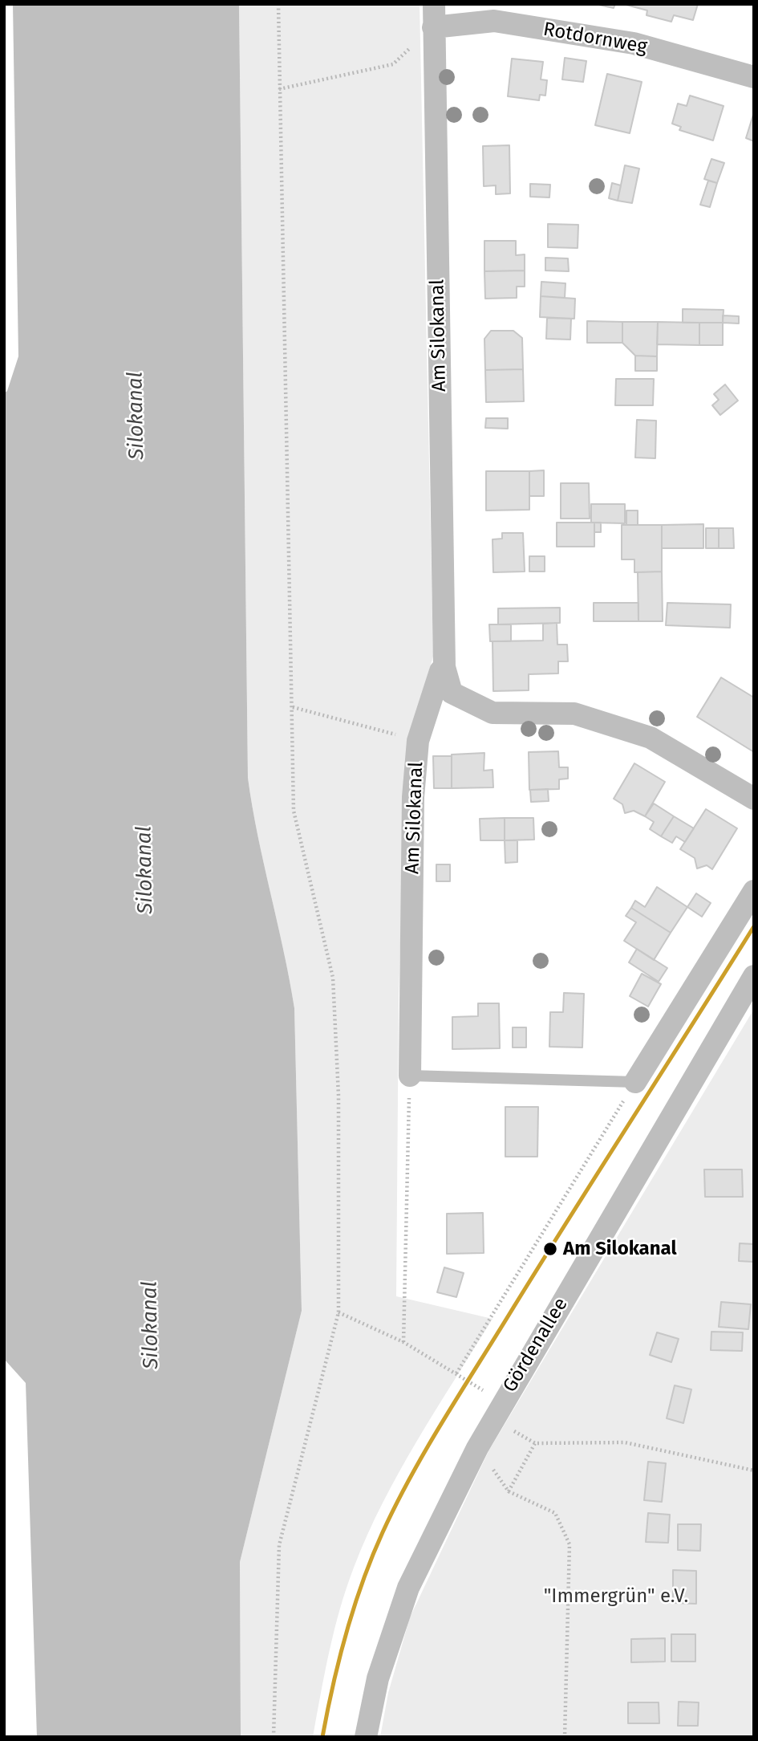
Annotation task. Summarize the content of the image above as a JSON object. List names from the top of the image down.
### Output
{
  "streets": {
    "street": ["Rotdornweg", "Am Silokanal", "Gördenallee"]
  },
  "crossings": [
    ["Rotdornweg", "Am Silokanal"]
  ],
  "water": ["Silokanal"],
  "parks": ["\"Immergrün\" e.V."],
  "places": ["Am Silokanal"]
}
